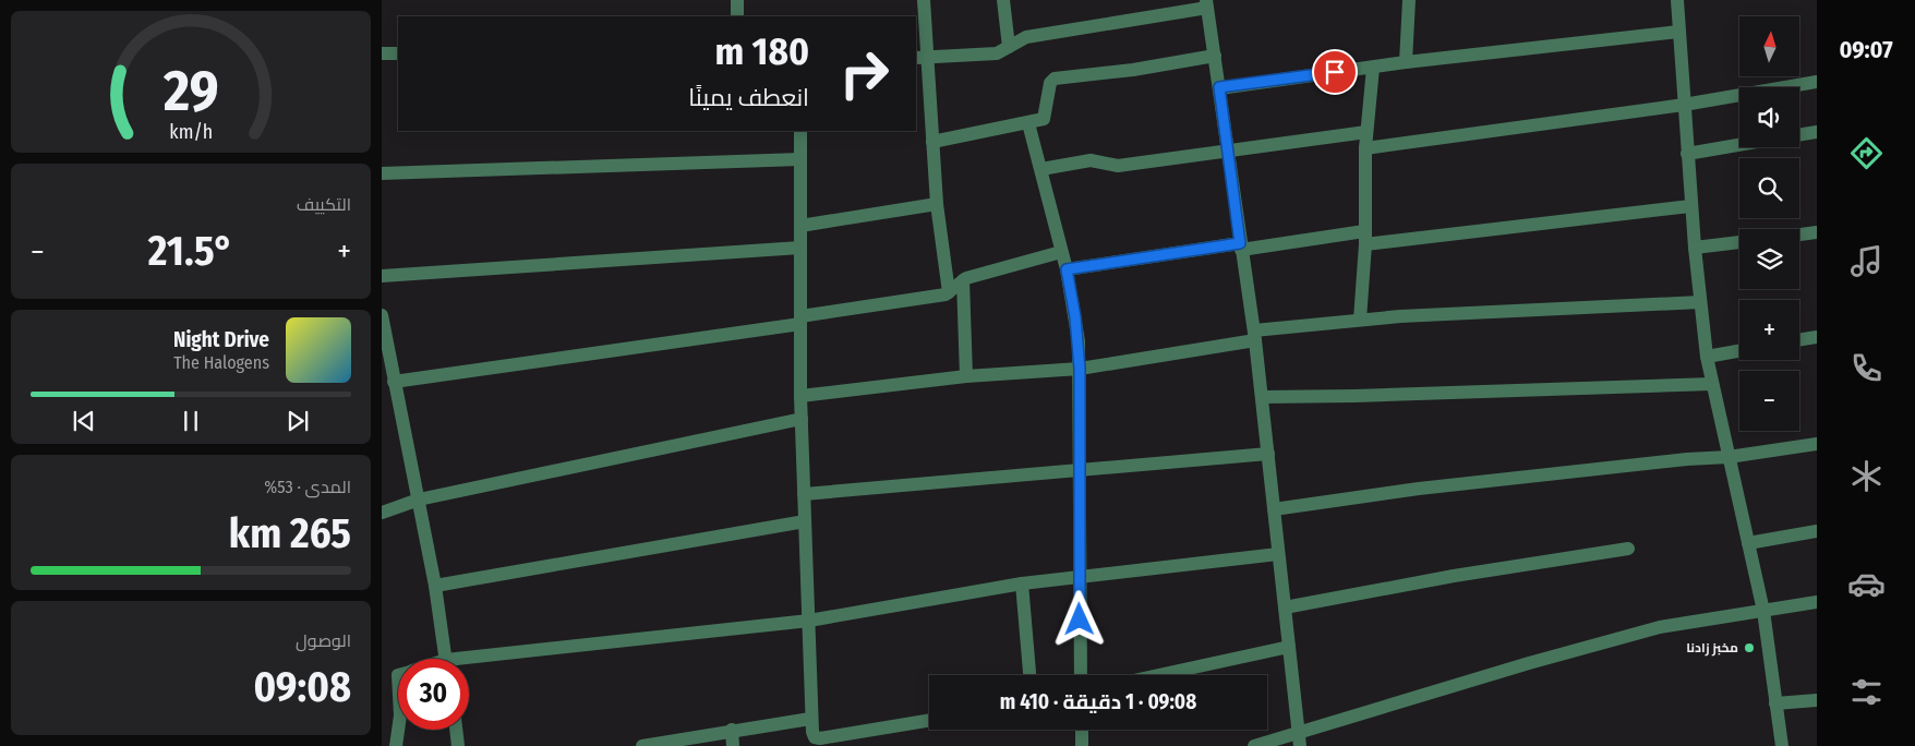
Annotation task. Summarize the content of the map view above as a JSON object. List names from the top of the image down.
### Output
{
  "places": ["مخبز زادنا"],
  "north": "top",
  "page": {
    "tabs": "09:07",
    "map_buttons": ["+", "−"],
    "turn": ["180 m", "انعطف يمينًا"],
    "tile": [
      "التكييف",
      ["المدى · 53%", "265 km"],
      ["الوصول", "09:08"]
    ],
    "heat": ["−", "21.5°", "+"],
    "song": ["Night Drive", "The Halogens"],
    "limit": "30",
    "trip": "09:08 · 1 دقيقة · 410 m",
    "gauge": ["29", "km/h"]
  }
}
